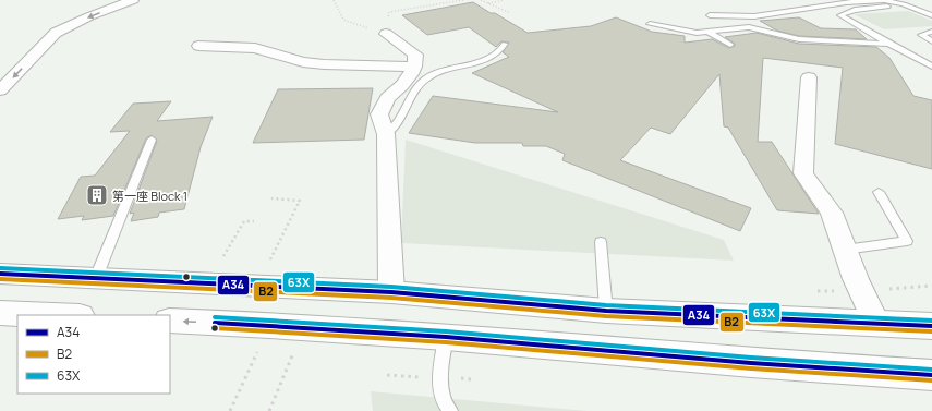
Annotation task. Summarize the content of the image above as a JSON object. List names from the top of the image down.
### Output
{
  "places": {
    "building": ["第一座 Block 1"]
  },
  "lines": ["transit line 63X", "transit line A34", "transit line B2"],
  "legend": ["A34", "B2", "63X"]
}
